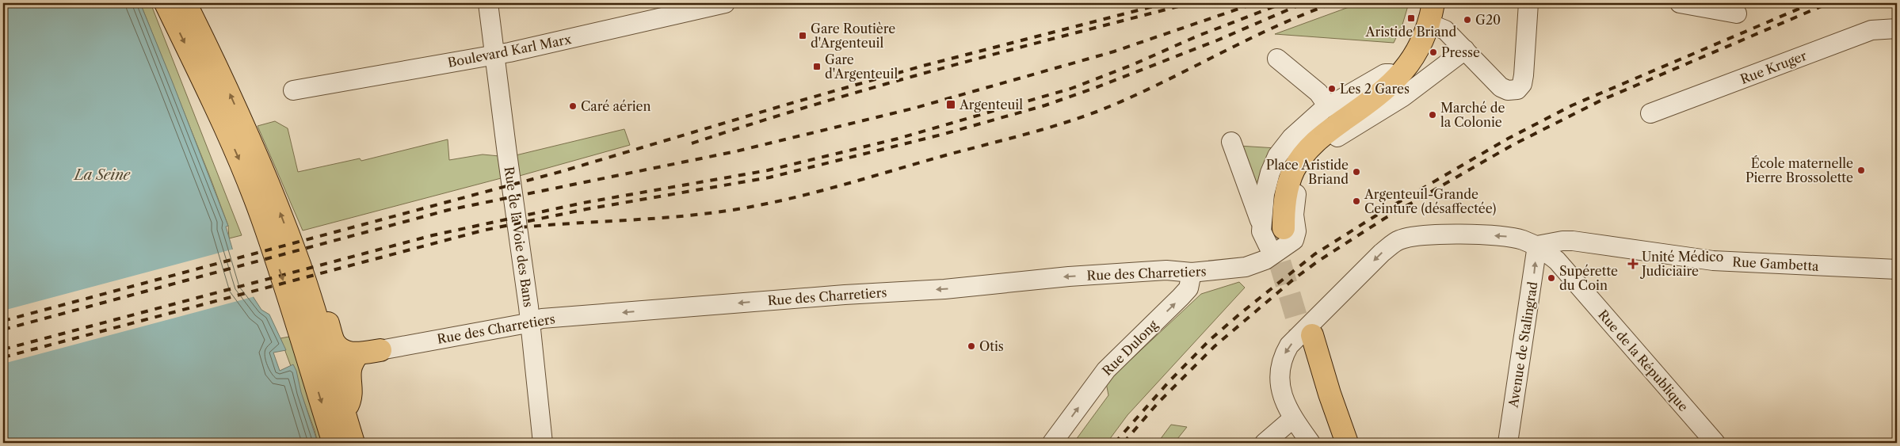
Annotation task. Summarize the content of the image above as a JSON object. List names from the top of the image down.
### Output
{
  "streets": {
    "street": [
      "Boulevard Karl Marx",
      "Rue Kruger",
      "Rue de la Voie des Bans",
      "Rue Gambetta",
      "Rue des Charretiers",
      "Avenue de Stalingrad",
      "Rue Dulong",
      "Rue de la République"
    ]
  },
  "crossings": [
    ["Boulevard Karl Marx", "Rue de la Voie des Bans"],
    ["Rue de la Voie des Bans", "Rue des Charretiers"],
    ["Rue Gambetta", "Avenue de Stalingrad"],
    ["Rue Gambetta", "Rue de la République"],
    ["Rue des Charretiers", "Rue Dulong"],
    ["Avenue de Stalingrad", "Rue de la République"]
  ],
  "one_way": ["Rue des Charretiers", "Avenue de Stalingrad", "Rue Dulong"],
  "water": ["La Seine"],
  "places": {
    "transit": [
      "Aristide Briand",
      "Gare Routière d'Argenteuil",
      "Gare d'Argenteuil",
      "Argenteuil"
    ],
    "other": [
      "G20",
      "Presse",
      "Les 2 Gares",
      "Caré aérien",
      "Marché de la Colonie",
      "École maternelle Pierre Brossolette",
      "Place Aristide Briand",
      "Argenteuil-Grande Ceinture (désaffectée)",
      "Supérette du Coin",
      "Otis"
    ],
    "health": ["Unité Médico Judiciaire"]
  }
}
